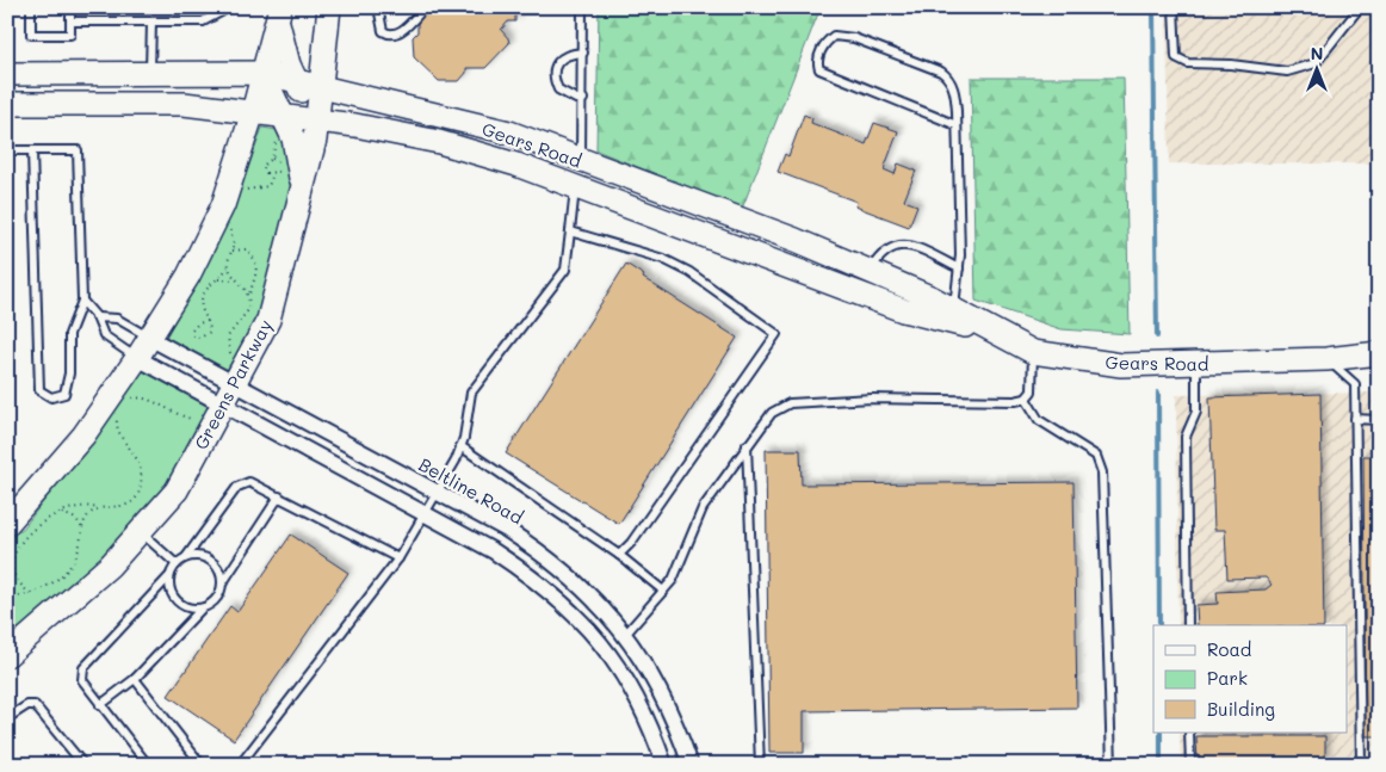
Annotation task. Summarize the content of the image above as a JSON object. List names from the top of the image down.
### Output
{
  "streets": {
    "street": ["Gears Road", "Greens Parkway", "Beltline Road"]
  },
  "crossings": [
    ["Gears Road", "Greens Parkway"],
    ["Greens Parkway", "Beltline Road"]
  ],
  "legend": ["Road", "Park", "Building"],
  "north": "top"
}
